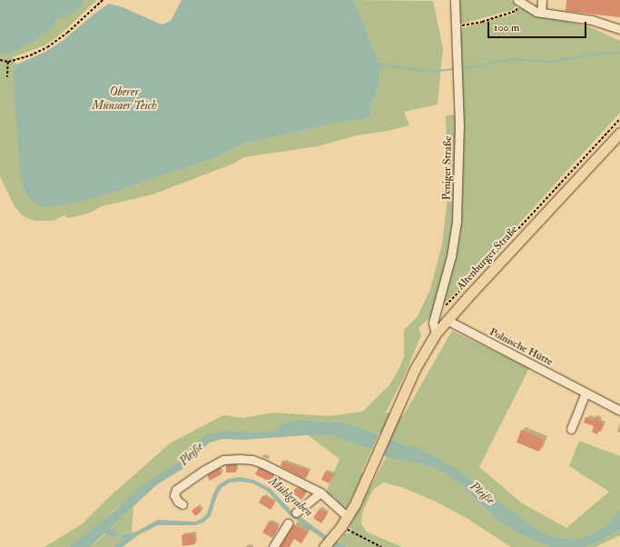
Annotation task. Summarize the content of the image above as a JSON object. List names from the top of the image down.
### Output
{
  "streets": {
    "main road": ["Altenburger Straße"],
    "street": ["Peniger Straße", "Polnische Hütte"]
  },
  "crossings": [
    ["Peniger Straße", "Altenburger Straße"],
    ["Altenburger Straße", "Polnische Hütte"]
  ],
  "water": ["Oberer Münsaer Teich", "Pleiße", "Mühlgraben"],
  "scale_bar": "100 m"
}
